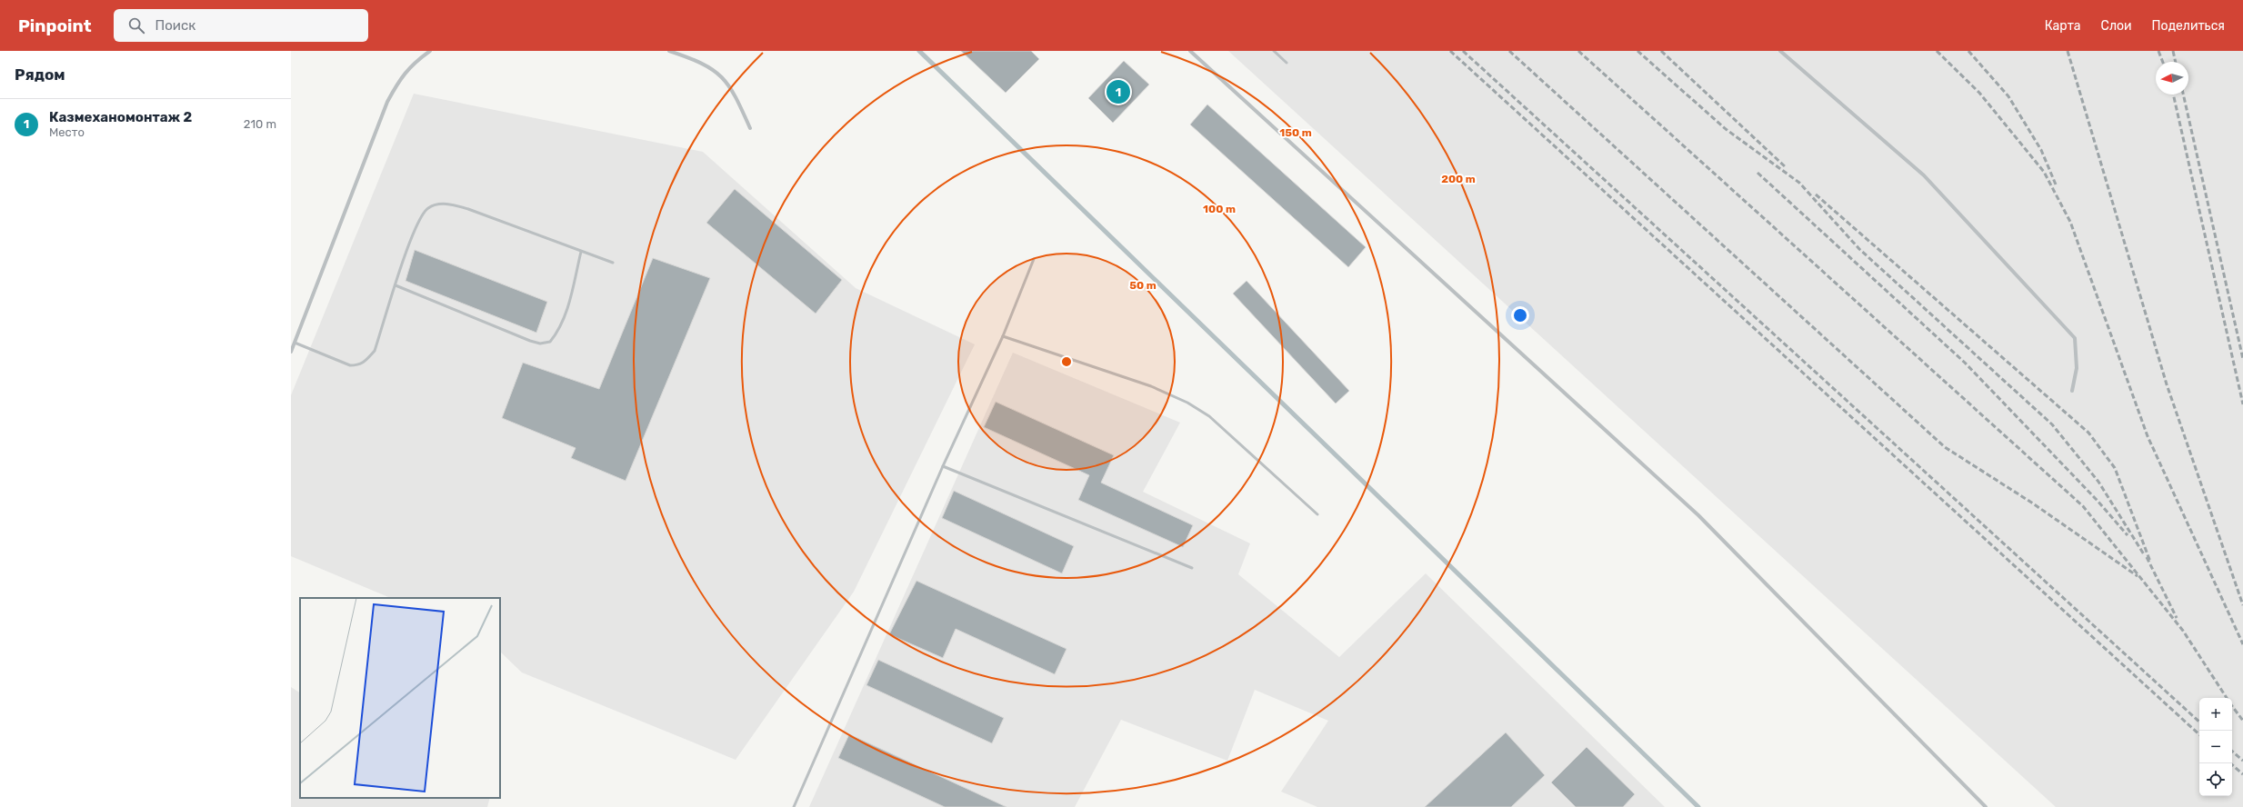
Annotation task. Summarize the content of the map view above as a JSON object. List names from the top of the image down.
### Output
{
  "north": "left",
  "page": {
    "header": "Pinpoint",
    "search": "Поиск",
    "nav": ["Карта", "Слои", "Поделиться"],
    "heading": "Рядом",
    "pins": "1",
    "list": [
      {
        "mark": "1",
        "name": "Казмеханомонтаж 2",
        "note": "Место",
        "value": "210 m"
      }
    ],
    "map_buttons": ["+", "−"]
  },
  "rings": [
    "150 m",
    "200 m",
    "100 m",
    "50 m"
  ]
}
